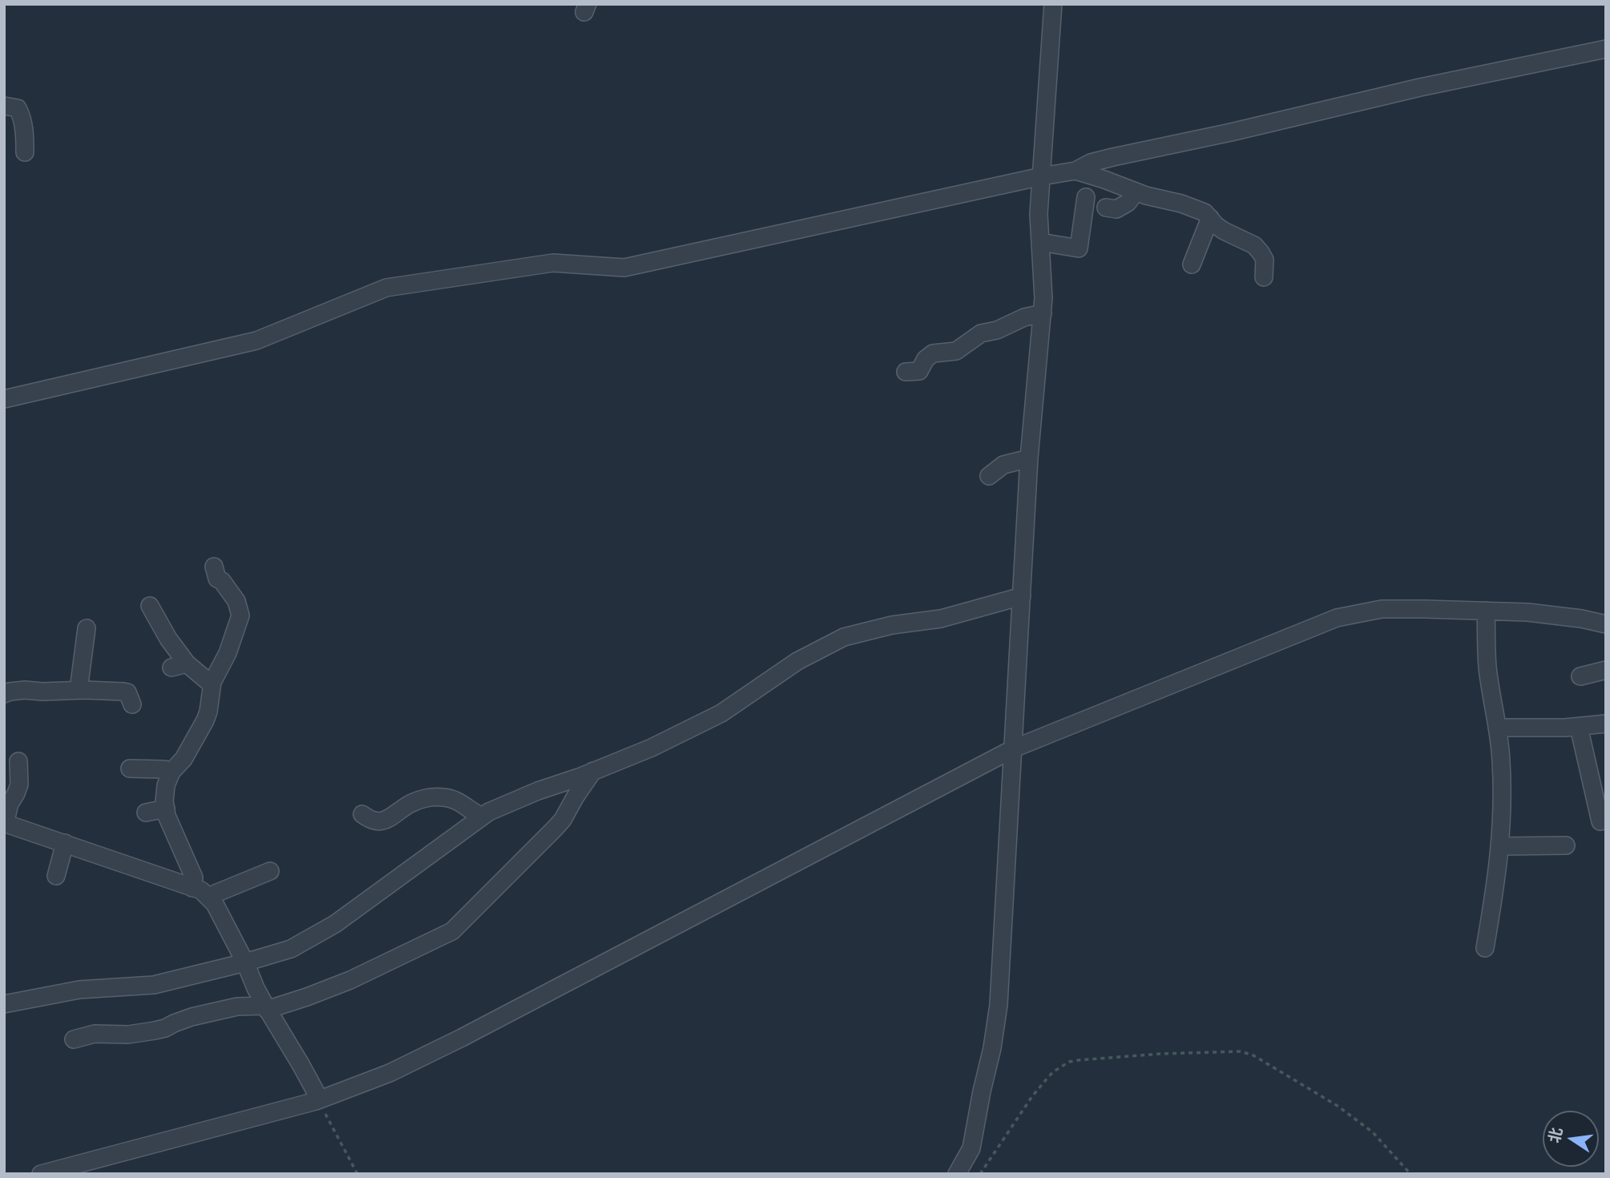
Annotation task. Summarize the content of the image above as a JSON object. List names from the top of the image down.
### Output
{
  "north": "left"
}
